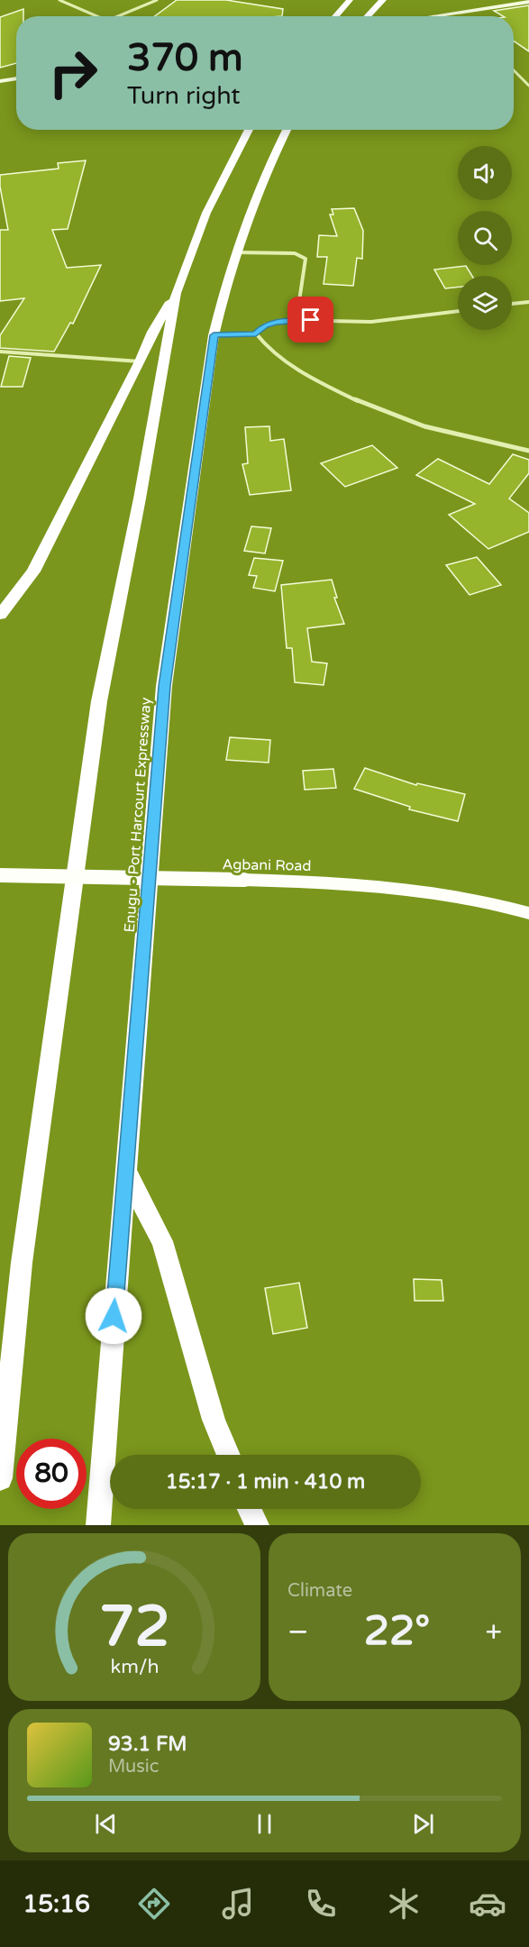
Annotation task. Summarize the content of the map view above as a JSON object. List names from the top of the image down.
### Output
{
  "streets": {
    "highway": ["Enugu - Port Harcourt Expressway"],
    "main road": ["Agbani Road"]
  },
  "page": {
    "turn": ["370 m", "Turn right"],
    "limit": "80",
    "trip": "15:17 · 1 min · 410 m",
    "tile": "Climate",
    "heat": ["−", "22°", "+"],
    "song": ["93.1 FM", "Music"],
    "tabs": "15:16",
    "gauge": ["72", "km/h"]
  }
}
